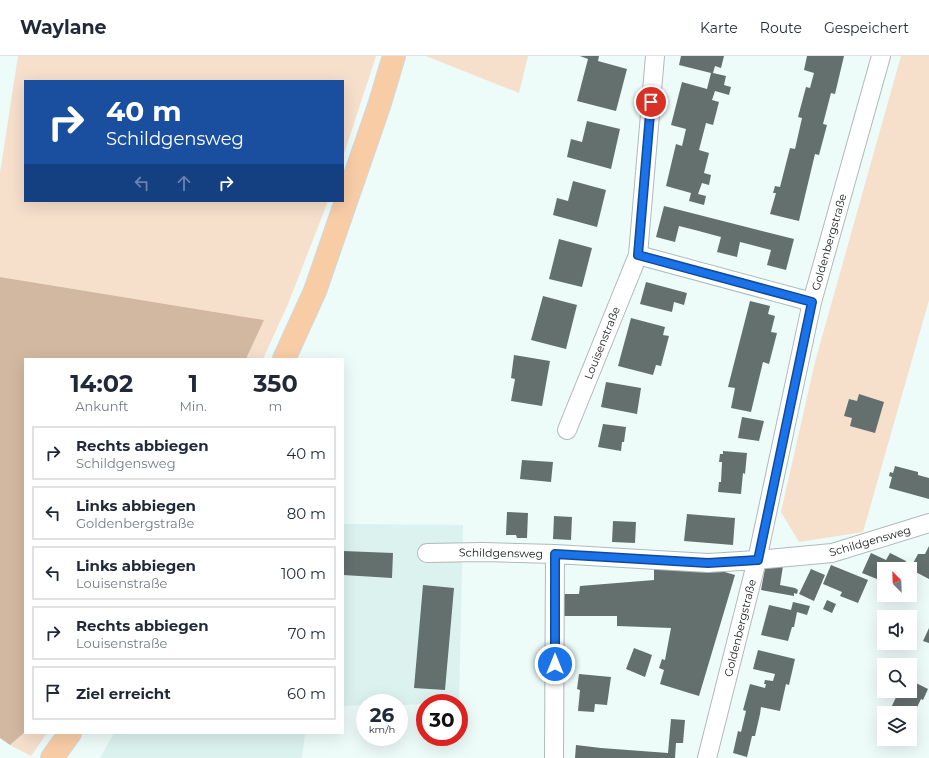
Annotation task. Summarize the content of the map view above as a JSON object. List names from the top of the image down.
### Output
{
  "streets": {
    "street": ["Goldenbergstraße", "Louisenstraße", "Schildgensweg"]
  },
  "crossings": [
    ["Goldenbergstraße", "Schildgensweg"]
  ],
  "north": "top left",
  "page": {
    "header": "Waylane",
    "nav": ["Karte", "Route", "Gespeichert"],
    "turn": ["40 m", "Schildgensweg"],
    "eta": [
      "14:02",
      "Ankunft",
      "1",
      "Min.",
      "350",
      "m"
    ],
    "list": [
      {
        "name": "Rechts abbiegen",
        "note": "Schildgensweg",
        "value": "40 m"
      },
      {
        "name": "Links abbiegen",
        "note": "Goldenbergstraße",
        "value": "80 m"
      },
      {
        "name": "Links abbiegen",
        "note": "Louisenstraße",
        "value": "100 m"
      },
      {
        "name": "Rechts abbiegen",
        "note": "Louisenstraße",
        "value": "70 m"
      },
      {
        "name": "Ziel erreicht",
        "value": "60 m"
      }
    ],
    "speed": "26 km/h",
    "limit": "30"
  }
}
